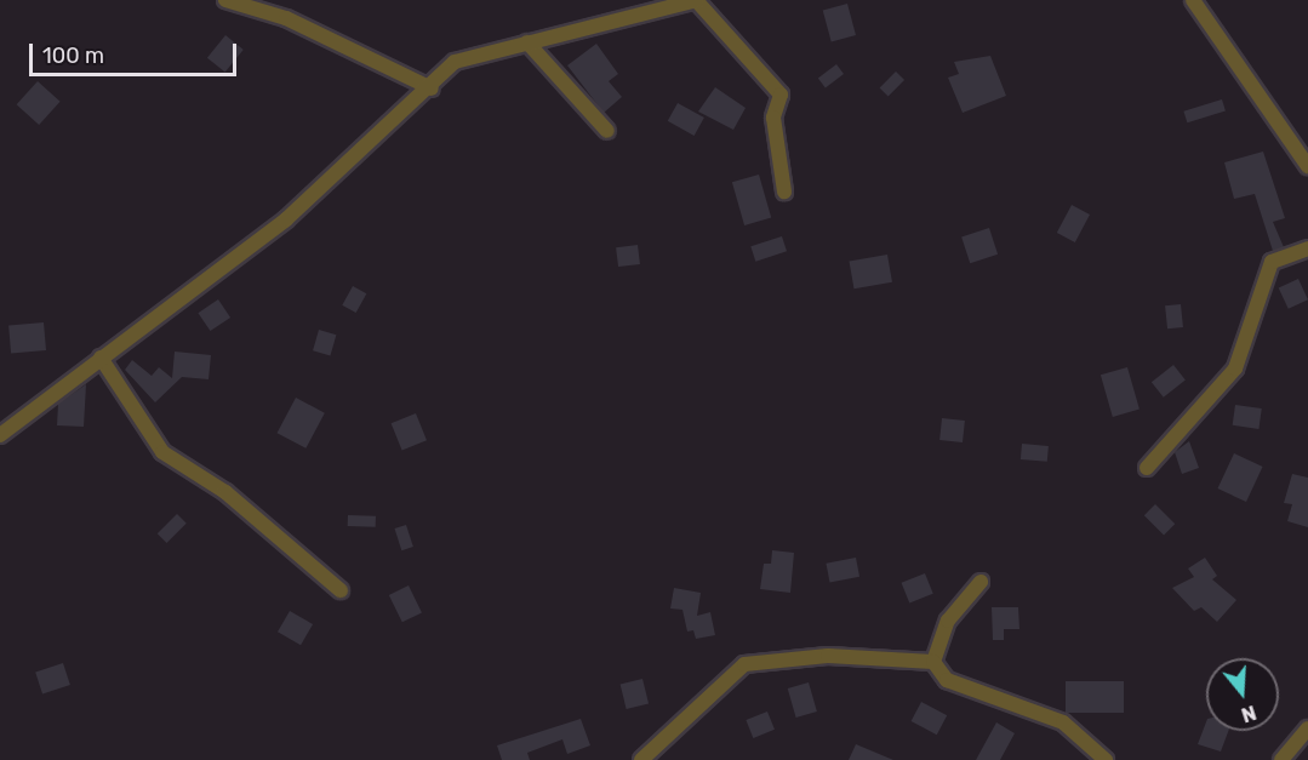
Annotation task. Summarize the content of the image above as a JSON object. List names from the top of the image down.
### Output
{
  "scale_bar": "100 m",
  "north": "bottom"
}
